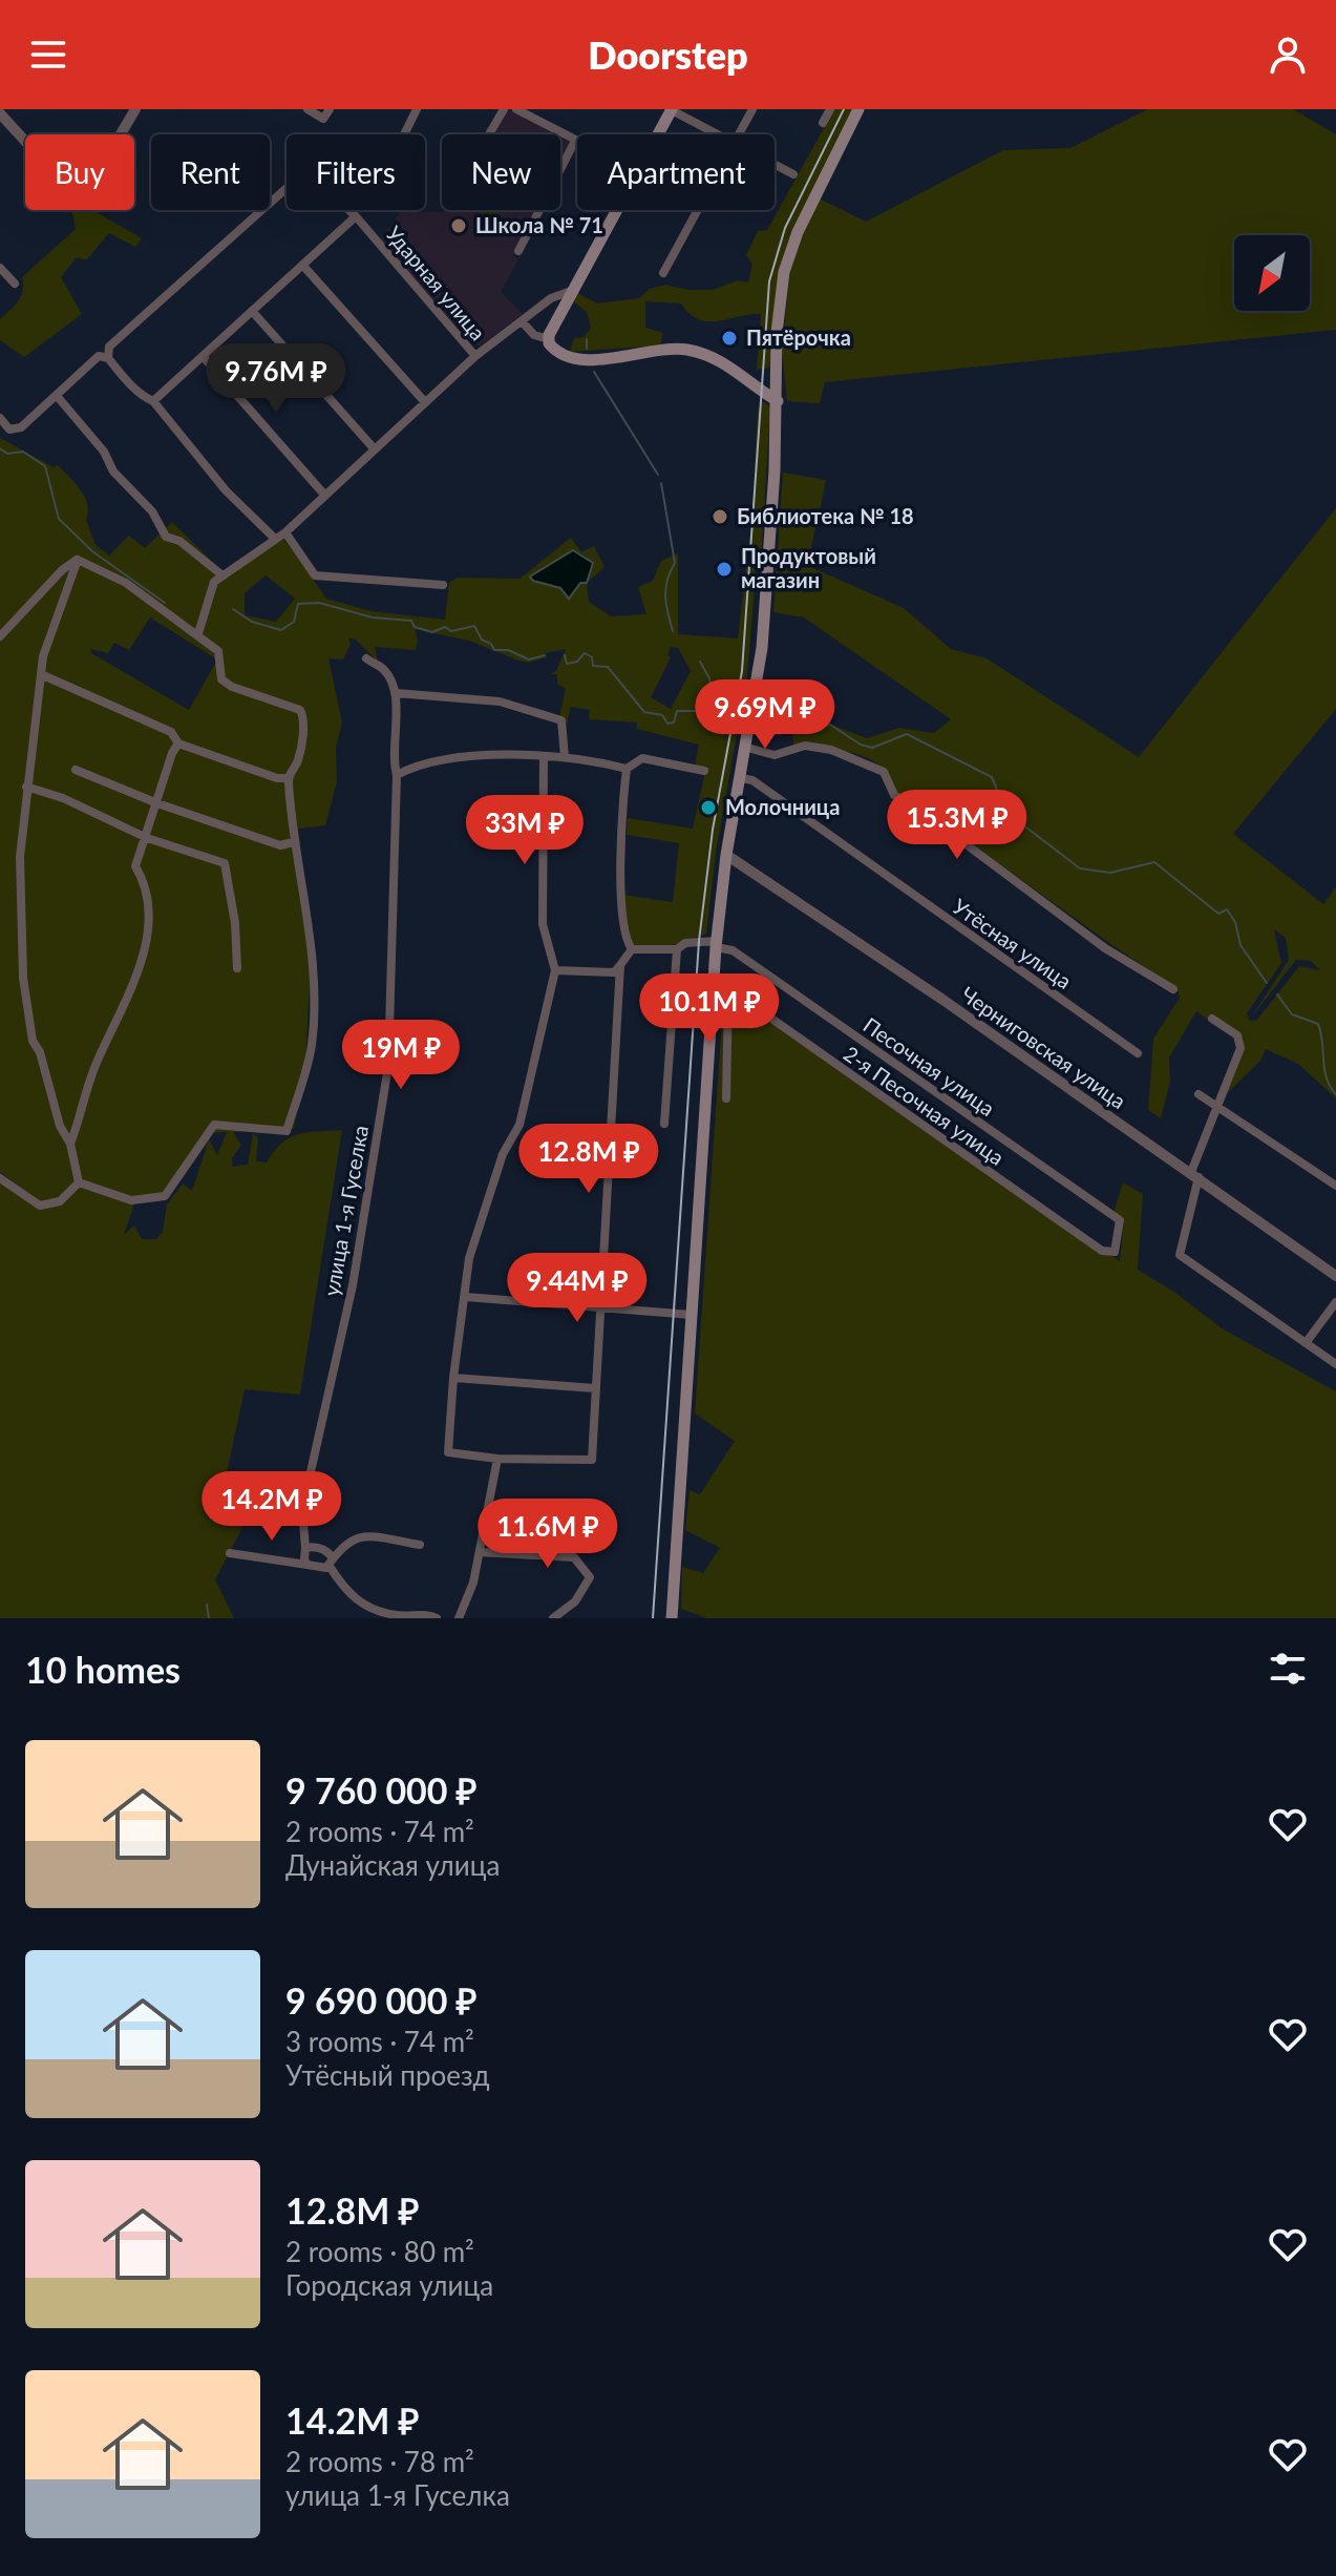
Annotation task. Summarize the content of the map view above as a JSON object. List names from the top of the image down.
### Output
{
  "streets": {
    "street": [
      "Ударная улица",
      "Утёсная улица",
      "Черниговская улица",
      "Песочная улица",
      "2-я Песочная улица",
      "улица 1-я Гуселка"
    ]
  },
  "crossings": [
    ["Песочная улица", "2-я Песочная улица"]
  ],
  "places": [
    "Школа № 71",
    "Пятёрочка",
    "Библиотека № 18",
    "Продуктовый магазин",
    "Молочница"
  ],
  "north": "bottom left",
  "page": {
    "header": "Doorstep",
    "chip": [
      "Buy",
      "Rent",
      "Filters",
      "New",
      "Apartment"
    ],
    "price": [
      "9.76M ₽",
      "9.69M ₽",
      "15.3M ₽",
      "33M ₽",
      "10.1M ₽",
      "19M ₽",
      "12.8M ₽",
      "9.44M ₽",
      "14.2M ₽",
      "11.6M ₽"
    ],
    "heading": "10 homes",
    "list": [
      {
        "name": "9 760 000 ₽",
        "note": "2 rooms · 74 m² · Дунайская улица"
      },
      {
        "name": "9 690 000 ₽",
        "note": "3 rooms · 74 m² · Утёсный проезд"
      },
      {
        "name": "12.8M ₽",
        "note": "2 rooms · 80 m² · Городская улица"
      },
      {
        "name": "14.2M ₽",
        "note": "2 rooms · 78 m² · улица 1-я Гуселка"
      }
    ]
  }
}
